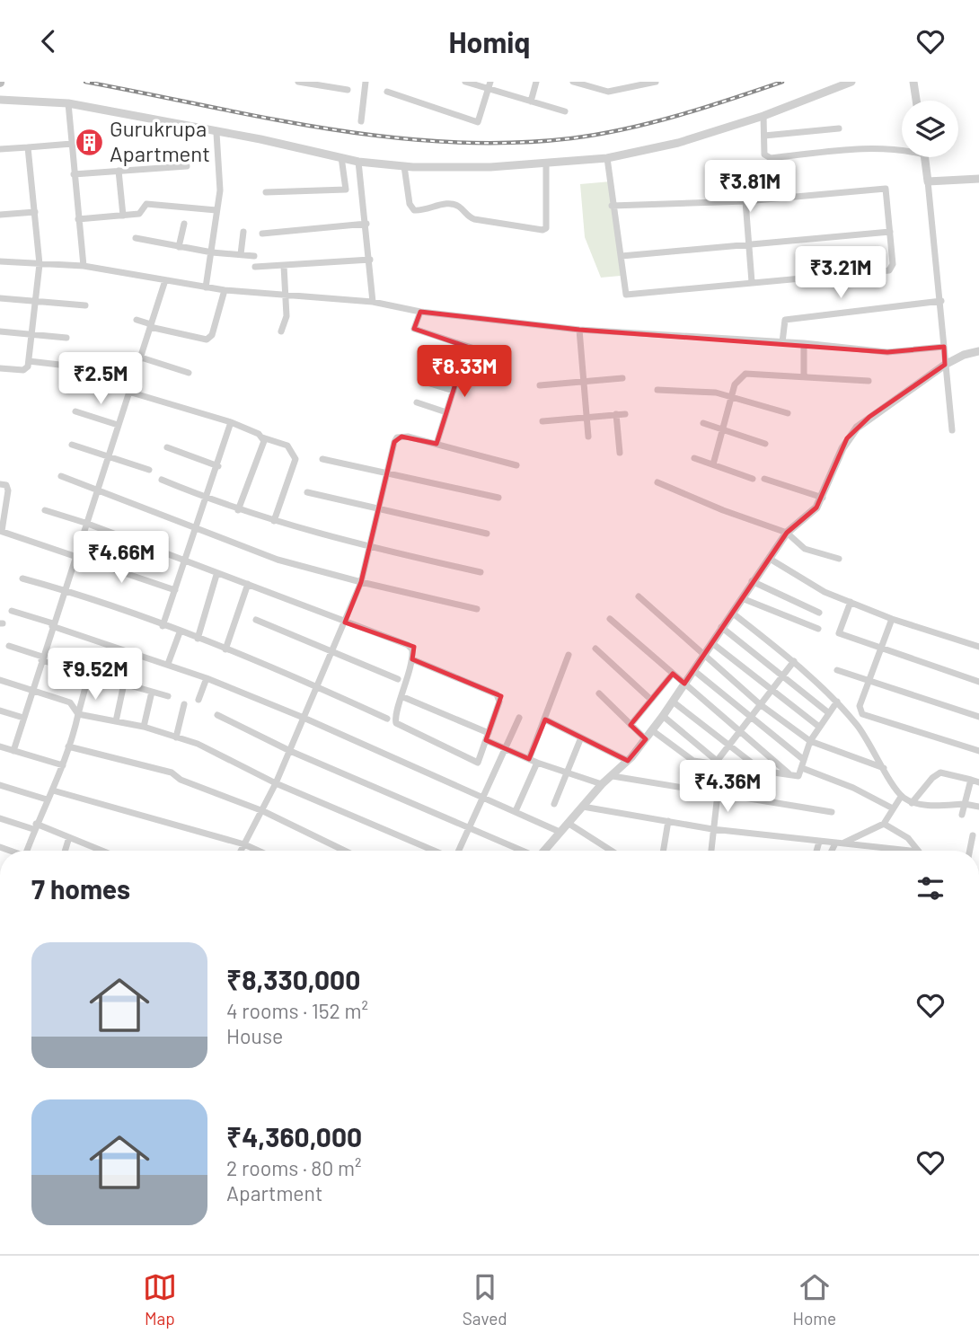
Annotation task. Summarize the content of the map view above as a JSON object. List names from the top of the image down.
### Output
{
  "places": {
    "building": ["Gurukrupa Apartment"]
  },
  "page": {
    "header": "Homiq",
    "price": [
      "₹3.81M",
      "₹3.21M",
      "₹8.33M",
      "₹2.5M",
      "₹4.66M",
      "₹9.52M",
      "₹4.36M"
    ],
    "heading": "7 homes",
    "list": [
      {
        "name": "₹8,330,000",
        "note": "4 rooms · 152 m² · House"
      },
      {
        "name": "₹4,360,000",
        "note": "2 rooms · 80 m² · Apartment"
      }
    ],
    "tabs": ["Map", "Saved", "Home"]
  }
}
